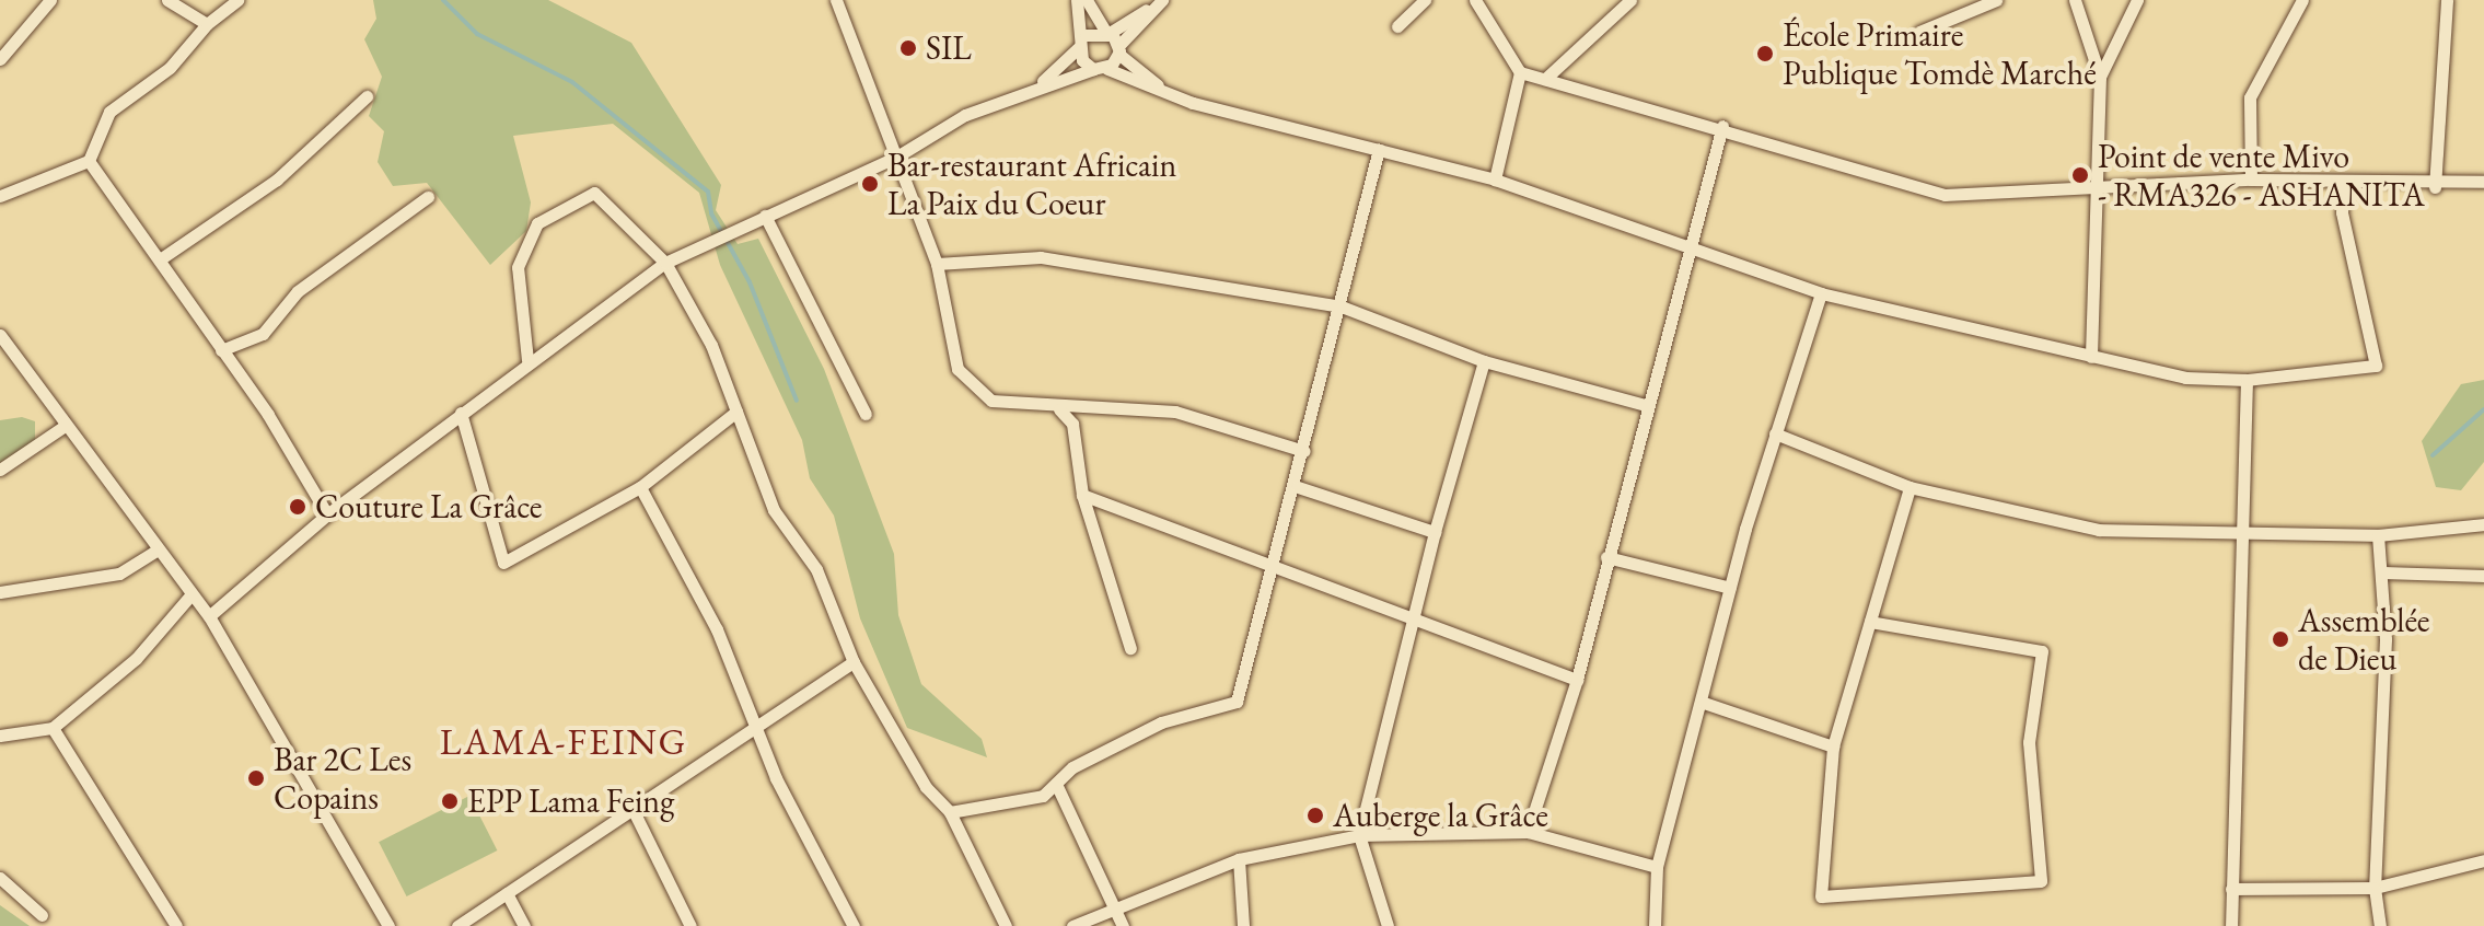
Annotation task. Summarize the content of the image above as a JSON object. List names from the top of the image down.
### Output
{
  "districts": ["LAMA-FEING"],
  "places": [
    "SIL",
    "École Primaire Publique Tomdè Marché",
    "Point de vente Mivo - RMA326 - ASHANITA",
    "Bar-restaurant Africain La Paix du Coeur",
    "Couture La Grâce",
    "Assemblée de Dieu",
    "Bar 2C Les Copains",
    "EPP Lama Feing",
    "Auberge la Grâce"
  ]
}
